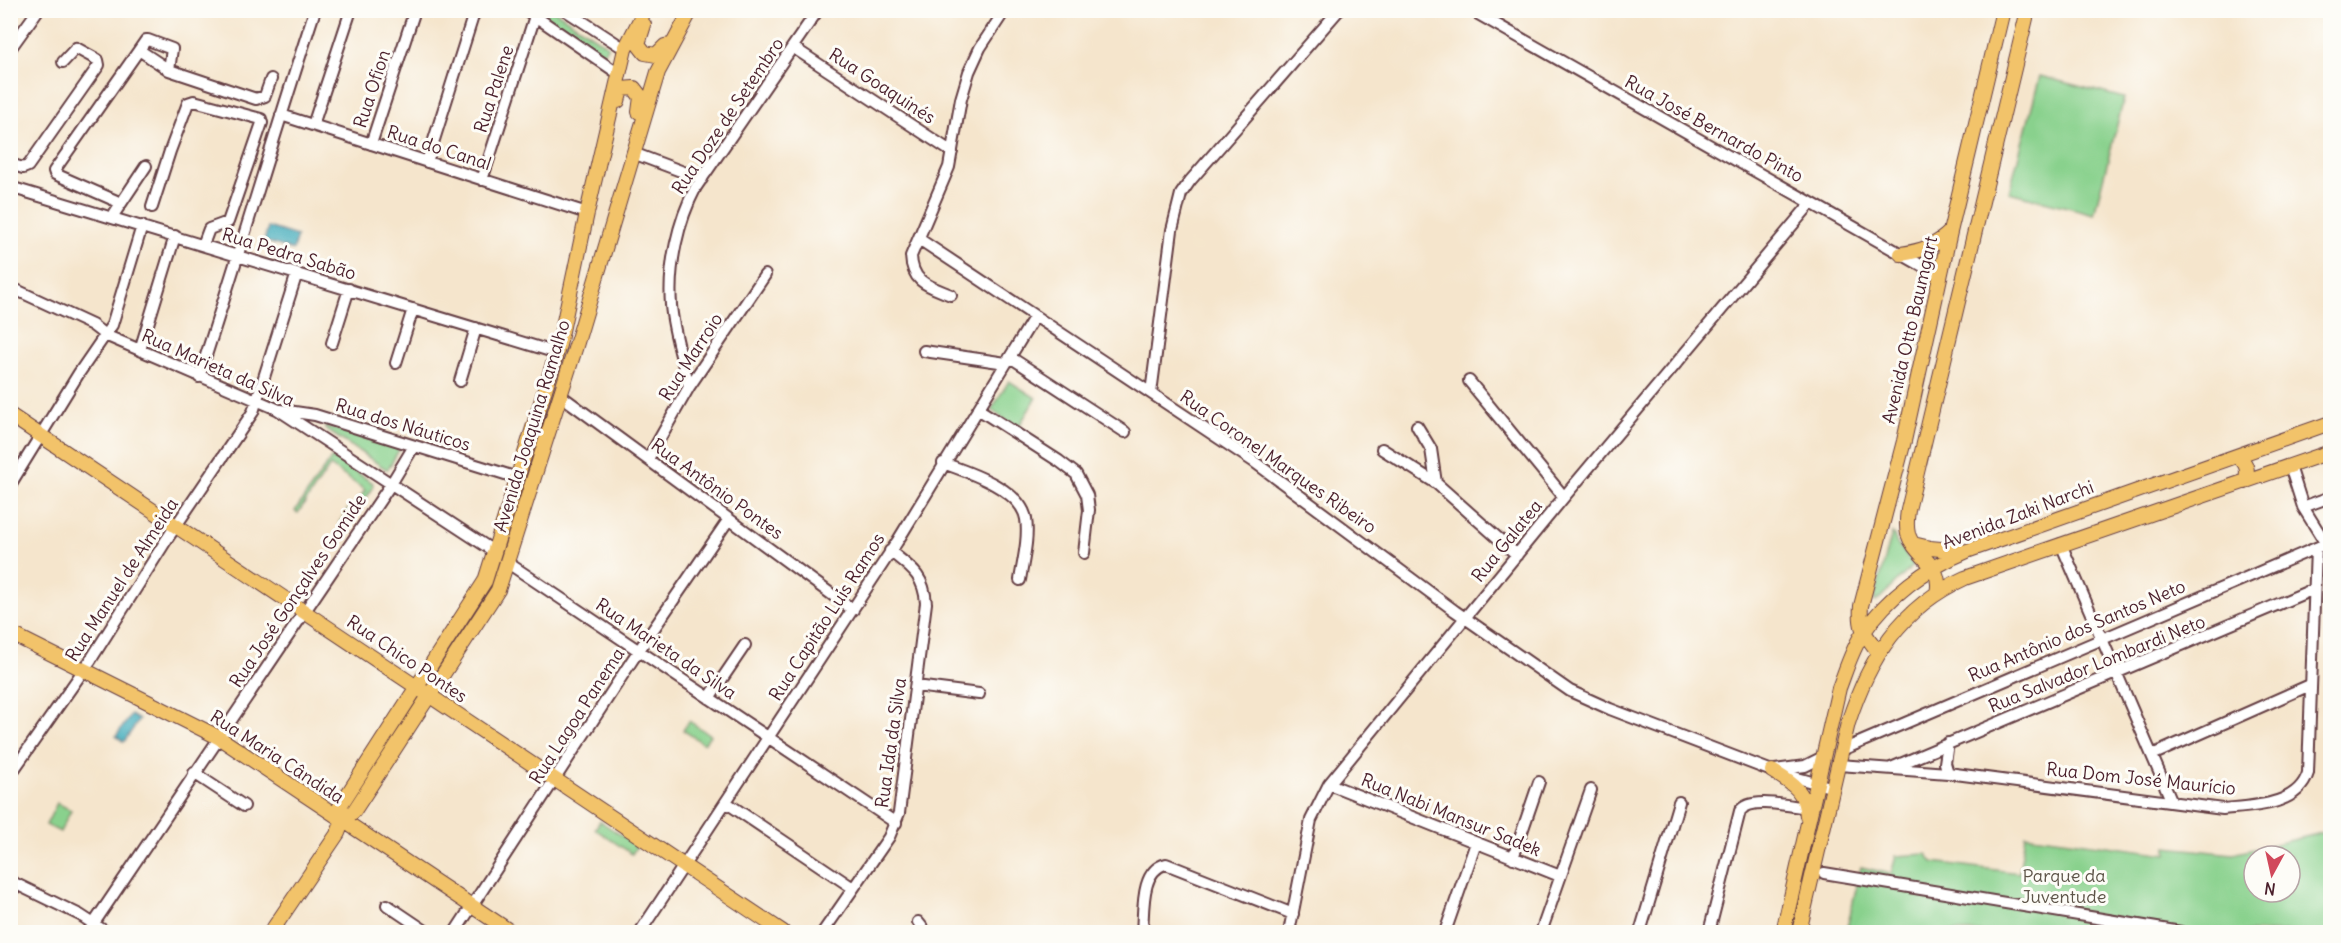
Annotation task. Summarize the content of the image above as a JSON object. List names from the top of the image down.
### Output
{
  "streets": {
    "main road": [
      "Avenida Otto Baumgart",
      "Avenida Joaquina Ramalho",
      "Avenida Zaki Narchi",
      "Rua Chico Pontes",
      "Rua Maria Cândida"
    ],
    "street": [
      "Rua Goaquinés",
      "Rua Ofion",
      "Rua Palene",
      "Rua Doze de Setembro",
      "Rua José Bernardo Pinto",
      "Rua do Canal",
      "Rua Pedra Sabão",
      "Rua Marroio",
      "Rua Marieta da Silva",
      "Rua dos Náuticos",
      "Rua Coronel Marques Ribeiro",
      "Rua Antônio Pontes",
      "Rua Galatea",
      "Rua Manuel de Almeida",
      "Rua José Gonçalves Gomide",
      "Rua Capitão Luís Ramos",
      "Rua Antônio dos Santos Neto",
      "Rua Salvador Lombardi Neto",
      "Rua Lagoa Panema",
      "Rua Ida da Silva",
      "Rua Dom José Maurício",
      "Rua Nabi Mansur Sadek"
    ]
  },
  "crossings": [
    ["Rua Goaquinés", "Rua Doze de Setembro"],
    ["Rua Ofion", "Rua do Canal"],
    ["Rua Palene", "Rua do Canal"],
    ["Rua Doze de Setembro", "Rua Marroio"],
    ["Rua José Bernardo Pinto", "Avenida Otto Baumgart"],
    ["Rua José Bernardo Pinto", "Rua Galatea"],
    ["Rua do Canal", "Avenida Joaquina Ramalho"],
    ["Rua Pedra Sabão", "Avenida Joaquina Ramalho"],
    ["Rua Pedra Sabão", "Rua Manuel de Almeida"],
    ["Avenida Otto Baumgart", "Avenida Zaki Narchi"],
    ["Rua Marroio", "Rua Antônio Pontes"],
    ["Rua Marieta da Silva", "Rua dos Náuticos"],
    ["Rua Marieta da Silva", "Avenida Joaquina Ramalho"],
    ["Rua Marieta da Silva", "Rua Manuel de Almeida"],
    ["Rua Marieta da Silva", "Rua José Gonçalves Gomide"],
    ["Rua Marieta da Silva", "Rua Capitão Luís Ramos"],
    ["Rua Marieta da Silva", "Rua Lagoa Panema"],
    ["Rua Marieta da Silva", "Rua Ida da Silva"],
    ["Rua dos Náuticos", "Avenida Joaquina Ramalho"],
    ["Rua dos Náuticos", "Rua José Gonçalves Gomide"],
    ["Avenida Joaquina Ramalho", "Rua Antônio Pontes"],
    ["Avenida Joaquina Ramalho", "Rua Chico Pontes"],
    ["Avenida Joaquina Ramalho", "Rua Maria Cândida"],
    ["Rua Coronel Marques Ribeiro", "Avenida Zaki Narchi"],
    ["Rua Coronel Marques Ribeiro", "Rua Galatea"],
    ["Rua Antônio Pontes", "Rua Capitão Luís Ramos"],
    ["Rua Antônio Pontes", "Rua Lagoa Panema"],
    ["Rua Galatea", "Rua Nabi Mansur Sadek"],
    ["Rua Manuel de Almeida", "Rua Chico Pontes"],
    ["Rua Manuel de Almeida", "Rua Maria Cândida"],
    ["Rua José Gonçalves Gomide", "Rua Chico Pontes"],
    ["Rua José Gonçalves Gomide", "Rua Maria Cândida"],
    ["Rua Capitão Luís Ramos", "Rua Chico Pontes"],
    ["Rua Capitão Luís Ramos", "Rua Ida da Silva"],
    ["Rua Antônio dos Santos Neto", "Rua Dom José Maurício"],
    ["Rua Chico Pontes", "Rua Lagoa Panema"],
    ["Rua Salvador Lombardi Neto", "Rua Dom José Maurício"],
    ["Rua Lagoa Panema", "Rua Maria Cândida"]
  ],
  "parks": ["Parque da Juventude"],
  "north": "bottom"
}
